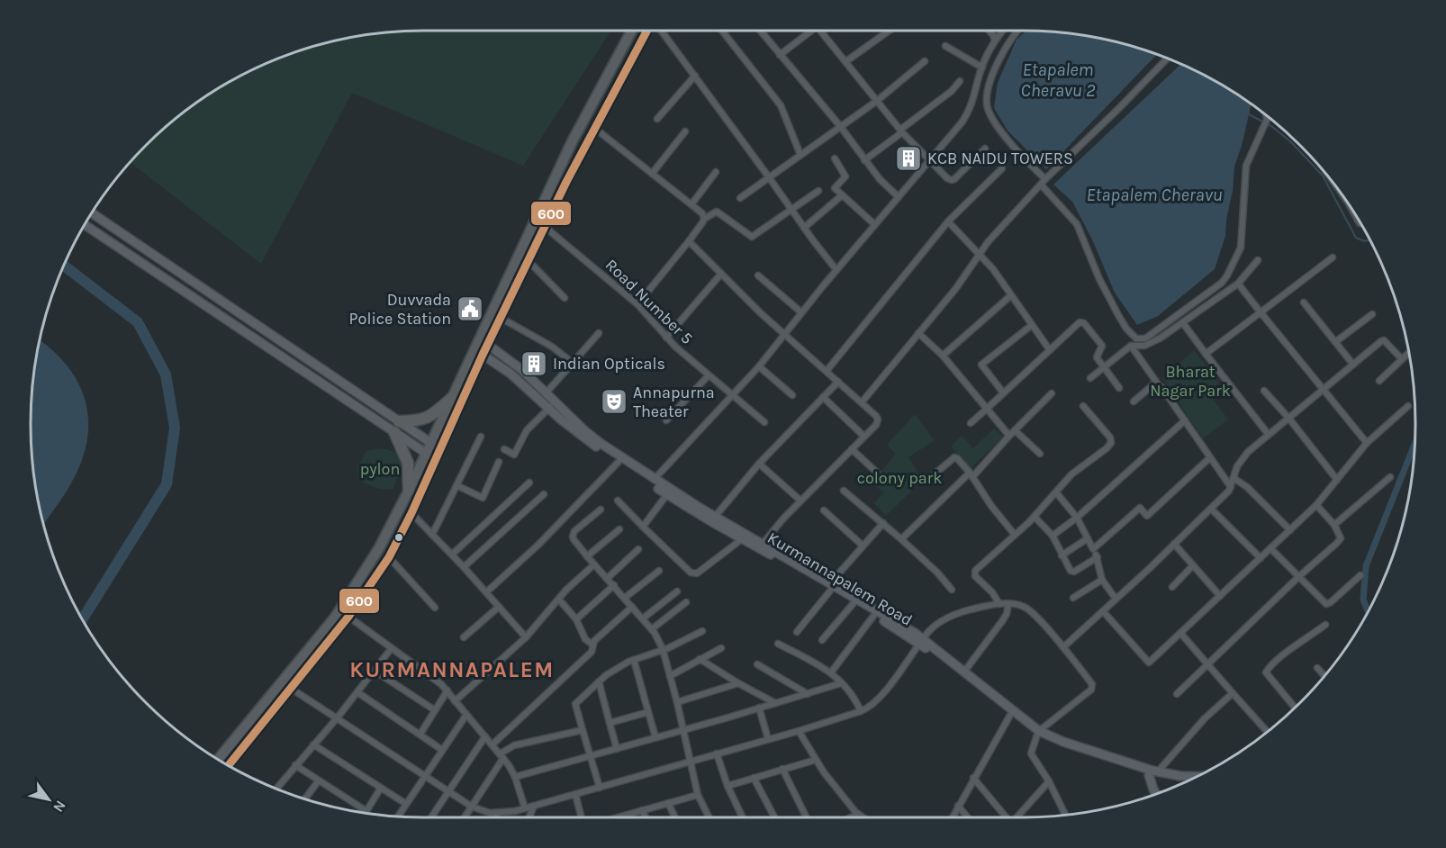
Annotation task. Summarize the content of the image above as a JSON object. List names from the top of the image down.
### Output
{
  "streets": {
    "main road": ["Kurmannapalem Road"],
    "street": ["Road Number 5"]
  },
  "districts": ["KURMANNAPALEM"],
  "water": ["Etapalem Cheravu 2", "Etapalem Cheravu"],
  "parks": ["Bharat Nagar Park", "pylon", "colony park"],
  "places": {
    "building": ["KCB NAIDU TOWERS", "Indian Opticals"],
    "public building": ["Duvvada Police Station"],
    "theatre": ["Annapurna Theater"]
  },
  "lines": ["transit line 600"],
  "north": "bottom right"
}
